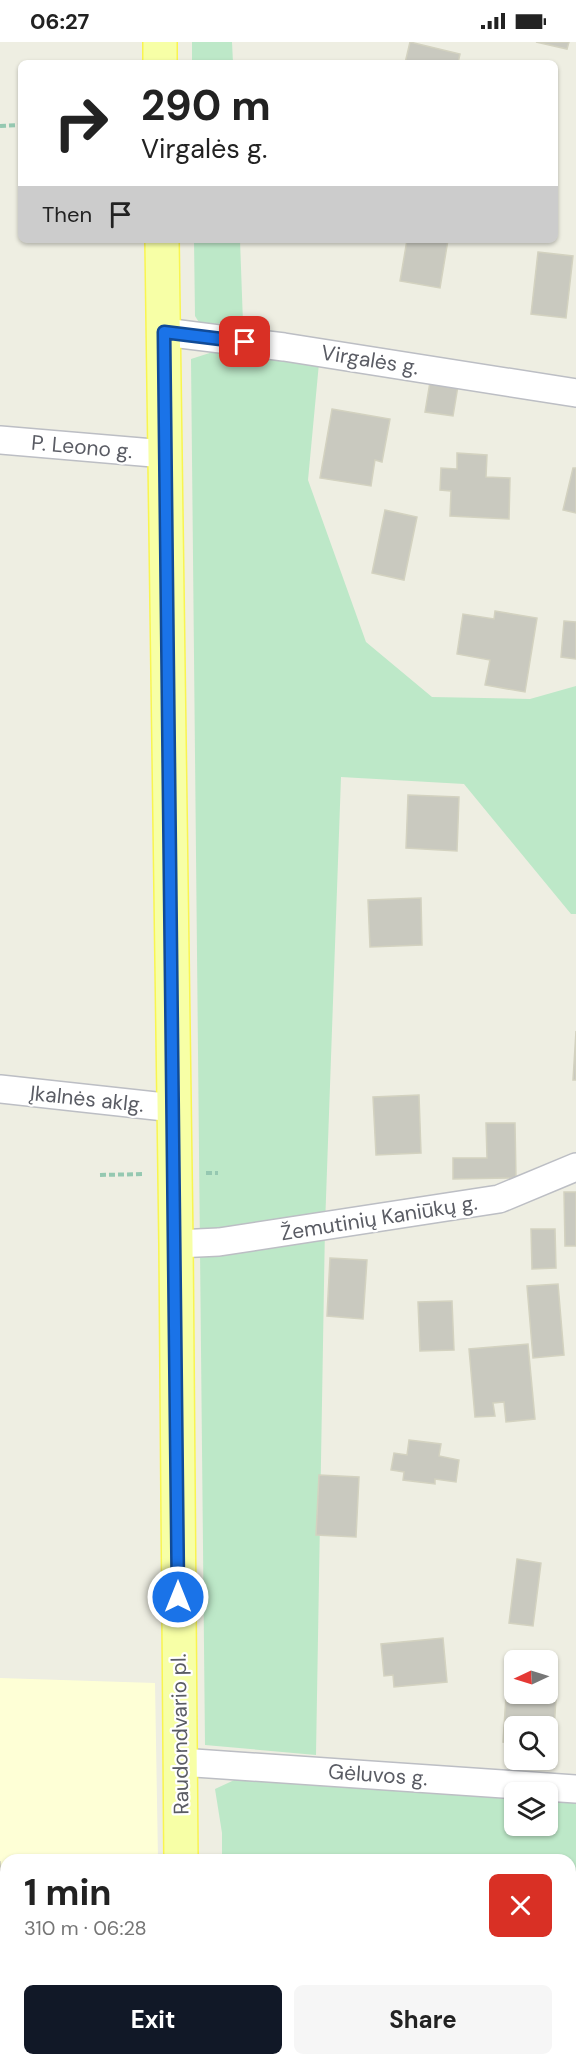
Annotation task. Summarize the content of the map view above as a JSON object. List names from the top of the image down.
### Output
{
  "streets": {
    "main road": ["Raudondvario pl."],
    "street": [
      "Virgalės g.",
      "P. Leono g.",
      "Įkalnės aklg.",
      "Žemutinių Kaniūkų g.",
      "Gėluvos g."
    ]
  },
  "crossings": [
    ["Virgalės g.", "Raudondvario pl."],
    ["P. Leono g.", "Raudondvario pl."],
    ["Įkalnės aklg.", "Raudondvario pl."],
    ["Žemutinių Kaniūkų g.", "Raudondvario pl."],
    ["Raudondvario pl.", "Gėluvos g."]
  ],
  "north": "left",
  "page": {
    "status": "06:27",
    "turn": ["290 m", "Virgalės g."],
    "then": "Then",
    "heading": ["1 min", "310 m · 06:28"],
    "buttons": ["Exit", "Share"]
  }
}
